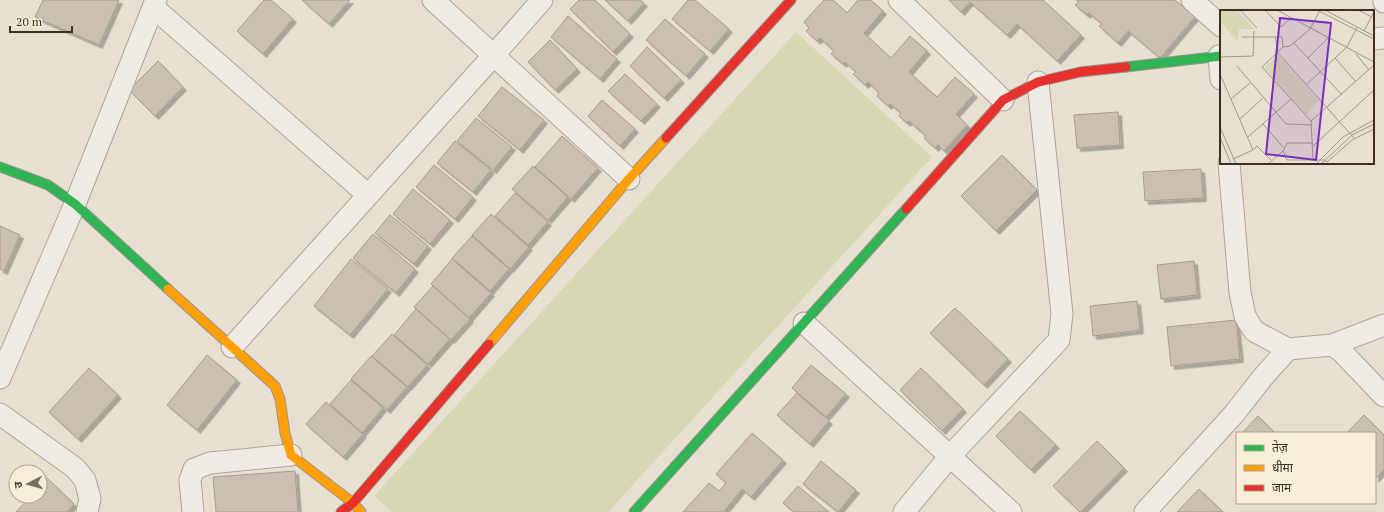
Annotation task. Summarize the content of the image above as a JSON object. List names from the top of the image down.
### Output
{
  "legend": ["तेज़", "धीमा", "जाम"],
  "scale_bar": "20 m",
  "north": "left"
}
